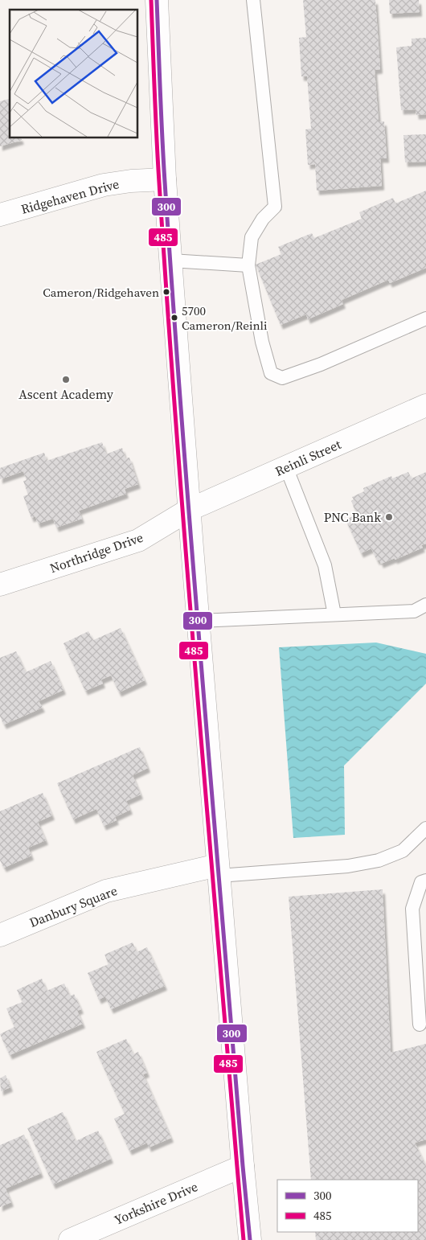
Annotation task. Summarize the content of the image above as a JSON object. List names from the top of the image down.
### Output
{
  "streets": {
    "main road": [
      "Ridgehaven Drive",
      "Reinli Street",
      "Northridge Drive",
      "Danbury Square",
      "Yorkshire Drive"
    ]
  },
  "crossings": [
    ["Reinli Street", "Northridge Drive"]
  ],
  "places": [
    "Cameron/Ridgehaven",
    "5700 Cameron/Reinli",
    "Ascent Academy",
    "PNC Bank"
  ],
  "lines": ["transit line 300", "transit line 485"],
  "legend": ["300", "485"]
}
